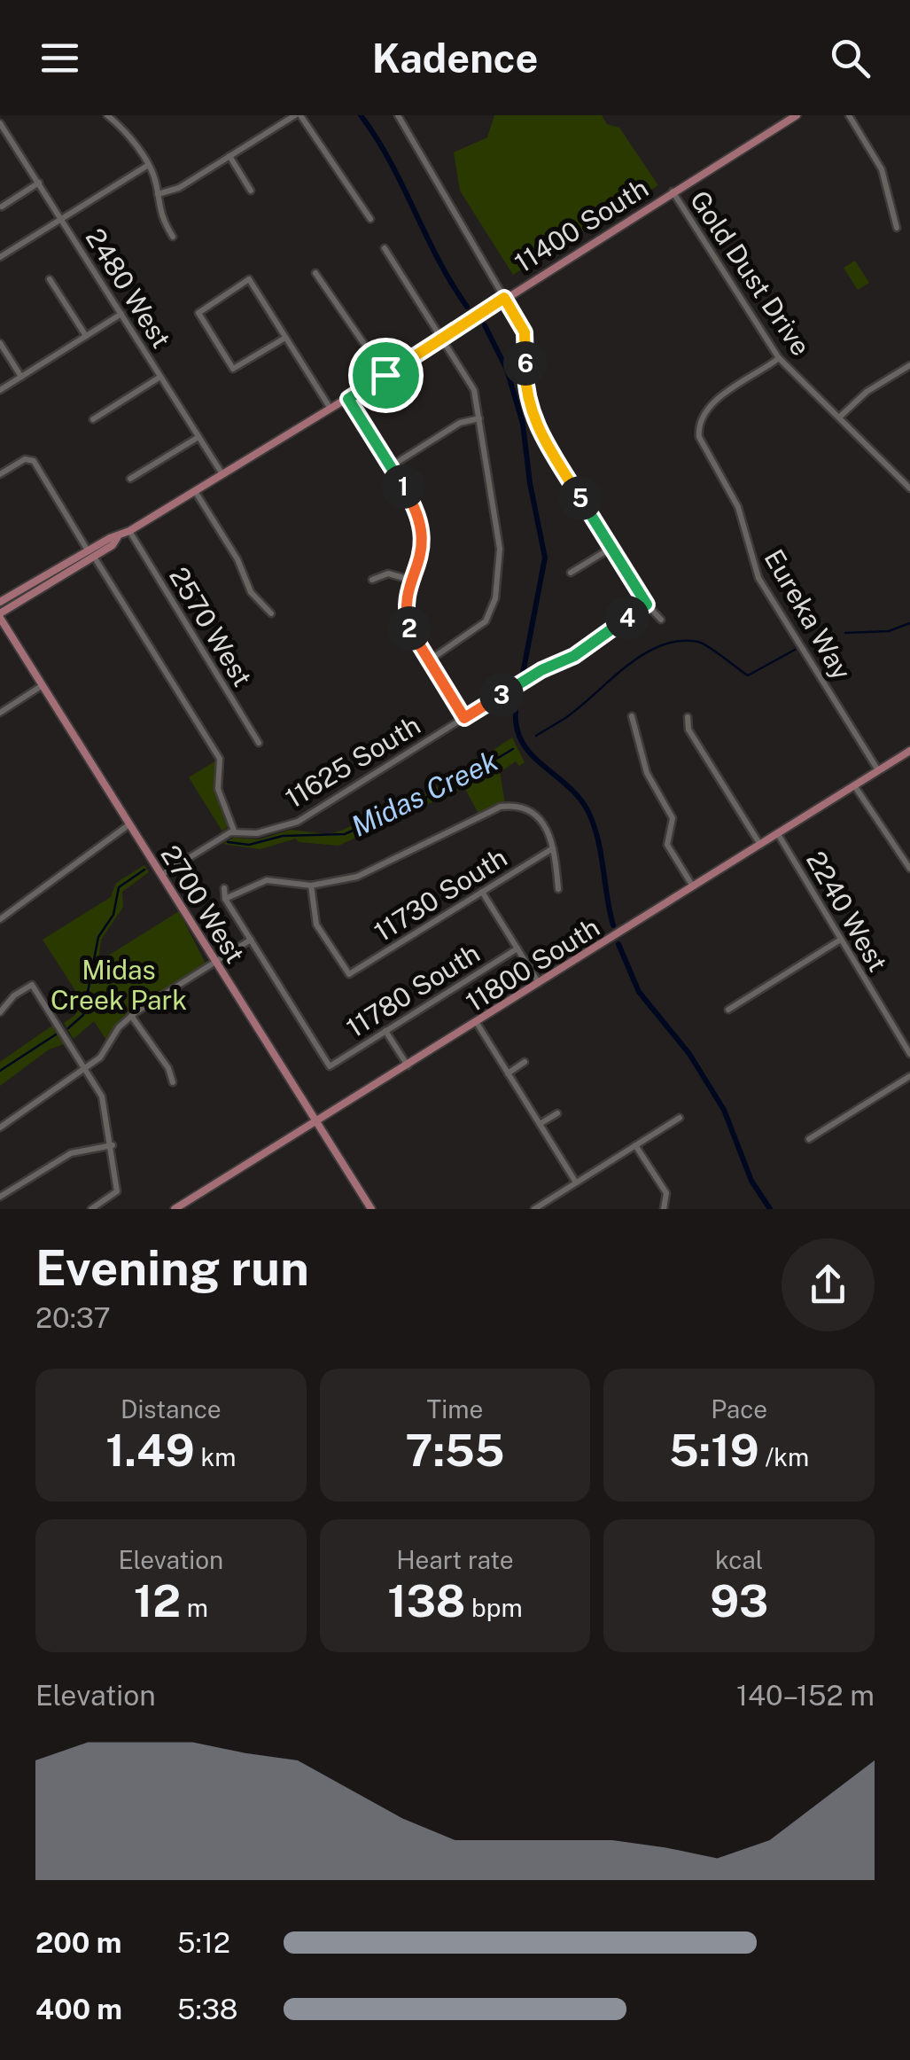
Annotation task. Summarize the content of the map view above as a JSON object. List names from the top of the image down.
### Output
{
  "streets": {
    "main road": ["11400 South", "2700 West", "11800 South"],
    "street": [
      "Gold Dust Drive",
      "2480 West",
      "Eureka Way",
      "2570 West",
      "11625 South",
      "11730 South",
      "2240 West",
      "11780 South"
    ]
  },
  "crossings": [
    ["11400 South", "Gold Dust Drive"],
    ["11400 South", "2480 West"],
    ["11400 South", "2570 West"],
    ["11400 South", "2700 West"],
    ["Gold Dust Drive", "Eureka Way"],
    ["Eureka Way", "11800 South"],
    ["11625 South", "2700 West"],
    ["2700 West", "11800 South"],
    ["2240 West", "11800 South"]
  ],
  "water": ["Midas Creek"],
  "parks": ["Midas Creek Park"],
  "page": {
    "header": "Kadence",
    "pins": [
      "6",
      "1",
      "5",
      "4",
      "2",
      "3"
    ],
    "heading": ["Evening run", "20:37"],
    "stats": [
      ["Distance", "1.49 km"],
      ["Time", "7:55"],
      ["Pace", "5:19 /km"],
      ["Elevation", "12 m"],
      ["Heart rate", "138 bpm"],
      ["kcal", "93"]
    ],
    "chart": ["Elevation", "140–152 m"],
    "list": [
      {
        "name": "200 m",
        "note": "5:12"
      },
      {
        "name": "400 m",
        "note": "5:38"
      }
    ]
  }
}
